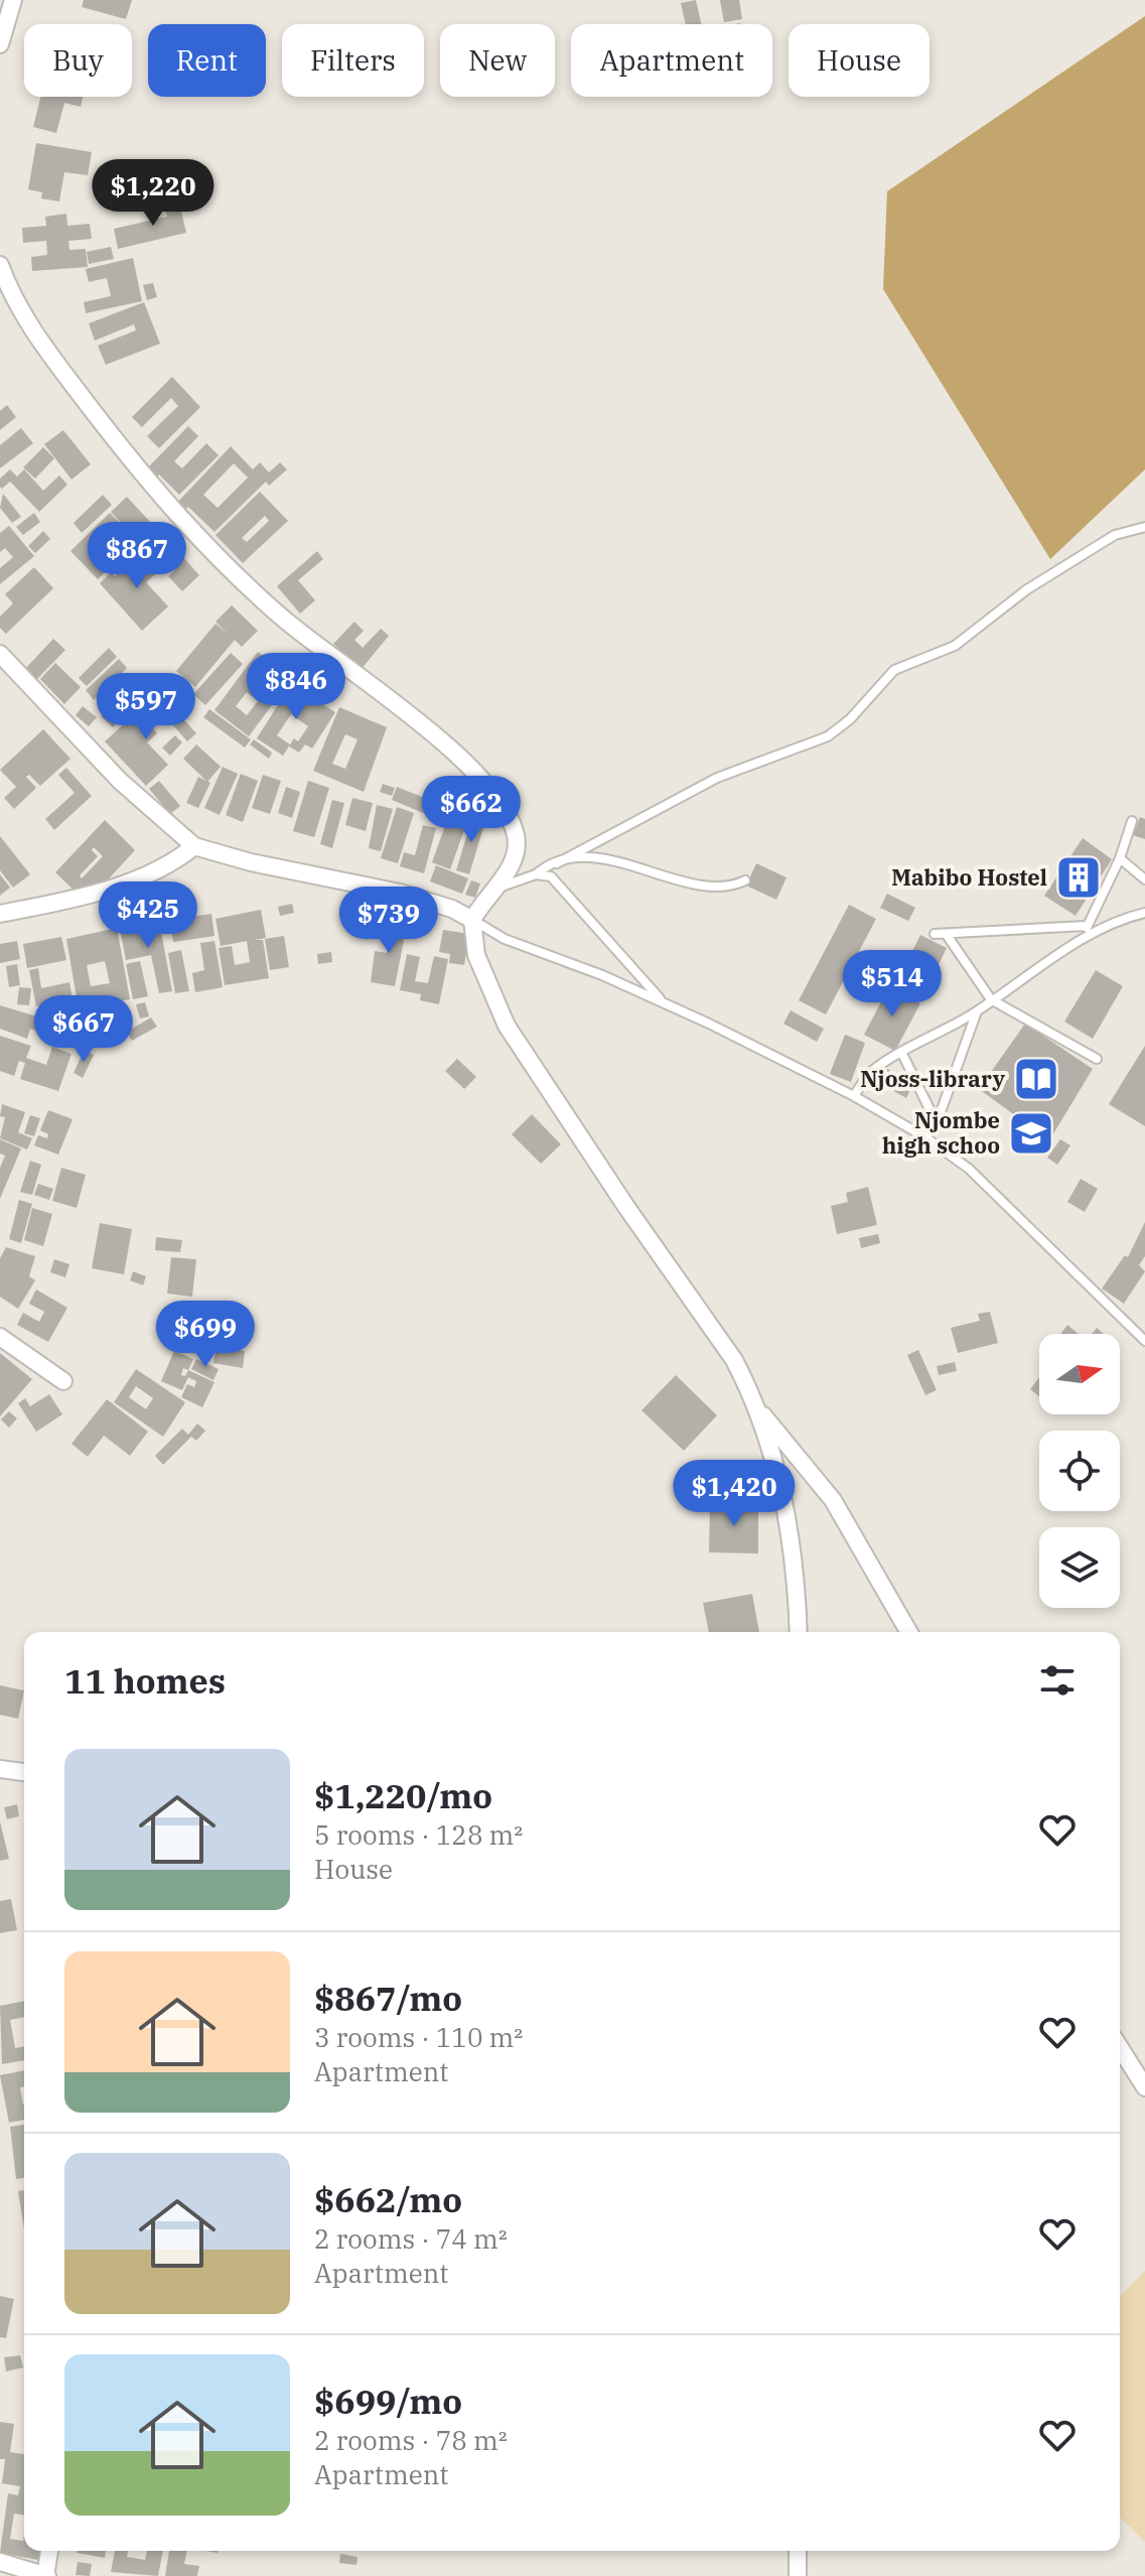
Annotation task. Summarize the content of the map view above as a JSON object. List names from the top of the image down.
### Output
{
  "places": {
    "building": ["Mabibo Hostel"],
    "library": ["Njoss-library"],
    "school or university": ["Njombe high schoo"]
  },
  "north": "right",
  "page": {
    "chip": [
      "Buy",
      "Rent",
      "Filters",
      "New",
      "Apartment",
      "House"
    ],
    "price": [
      "$1,220",
      "$867",
      "$846",
      "$597",
      "$662",
      "$425",
      "$739",
      "$514",
      "$667",
      "$699",
      "$1,420"
    ],
    "heading": "11 homes",
    "list": [
      {
        "name": "$1,220/mo",
        "note": "5 rooms · 128 m² · House"
      },
      {
        "name": "$867/mo",
        "note": "3 rooms · 110 m² · Apartment"
      },
      {
        "name": "$662/mo",
        "note": "2 rooms · 74 m² · Apartment"
      },
      {
        "name": "$699/mo",
        "note": "2 rooms · 78 m² · Apartment"
      }
    ]
  }
}
